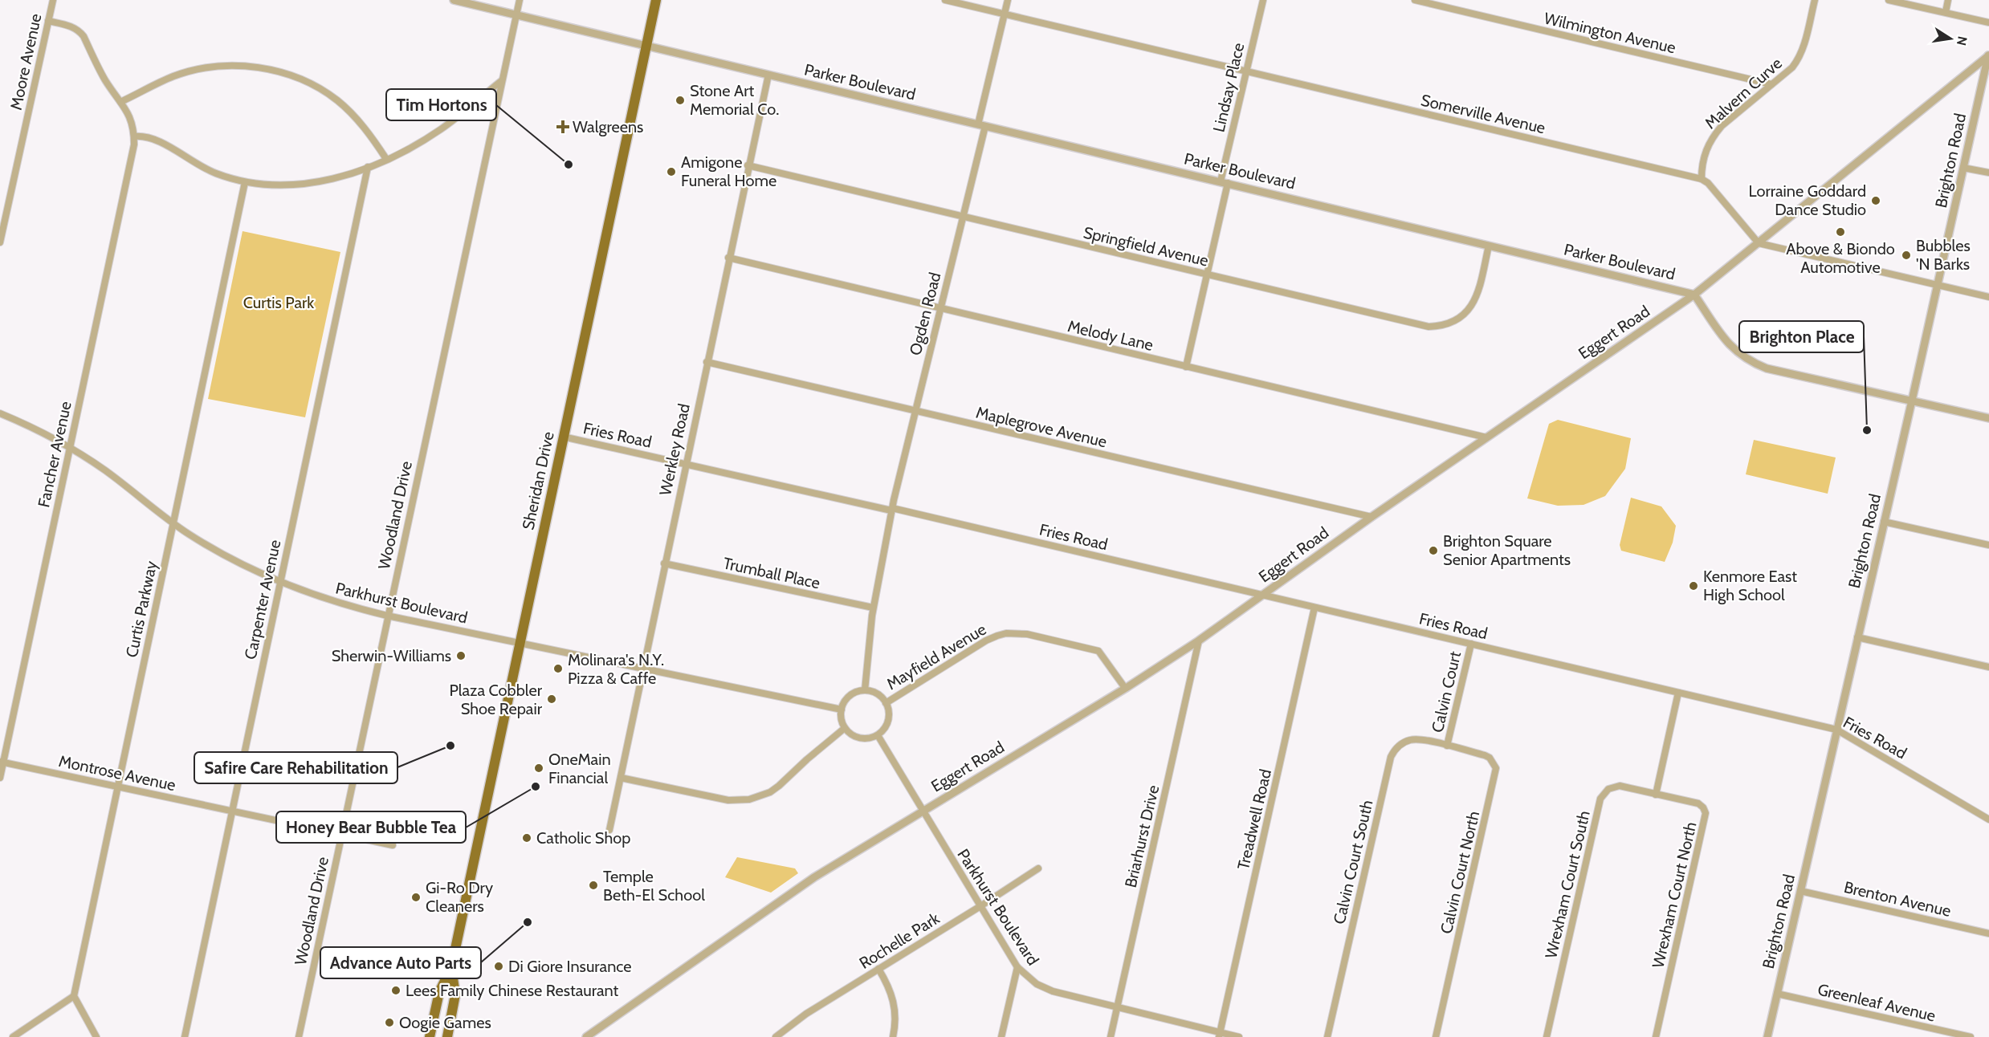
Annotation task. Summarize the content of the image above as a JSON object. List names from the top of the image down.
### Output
{
  "streets": {
    "main road": ["Sheridan Drive"],
    "street": [
      "Wilmington Avenue",
      "Moore Avenue",
      "Parker Boulevard",
      "Lindsay Place",
      "Malvern Curve",
      "Somerville Avenue",
      "Brighton Road",
      "Springfield Avenue",
      "Ogden Road",
      "Eggert Road",
      "Melody Lane",
      "Maplegrove Avenue",
      "Fries Road",
      "Werkley Road",
      "Fancher Avenue",
      "Woodland Drive",
      "Trumball Place",
      "Carpenter Avenue",
      "Parkhurst Boulevard",
      "Curtis Parkway",
      "Mayfield Avenue",
      "Calvin Court",
      "Montrose Avenue",
      "Treadwell Road",
      "Briarhurst Drive",
      "Calvin Court South",
      "Calvin Court North",
      "Wrexham Court South",
      "Wrexham Court North",
      "Brenton Avenue",
      "Rochelle Park",
      "Greenleaf Avenue"
    ]
  },
  "crossings": [
    ["Wilmington Avenue", "Malvern Curve"],
    ["Parker Boulevard", "Lindsay Place"],
    ["Parker Boulevard", "Springfield Avenue"],
    ["Parker Boulevard", "Ogden Road"],
    ["Parker Boulevard", "Eggert Road"],
    ["Parker Boulevard", "Werkley Road"],
    ["Parker Boulevard", "Sheridan Drive"],
    ["Parker Boulevard", "Woodland Drive"],
    ["Lindsay Place", "Somerville Avenue"],
    ["Lindsay Place", "Springfield Avenue"],
    ["Lindsay Place", "Melody Lane"],
    ["Malvern Curve", "Somerville Avenue"],
    ["Somerville Avenue", "Ogden Road"],
    ["Brighton Road", "Eggert Road"],
    ["Brighton Road", "Fries Road"],
    ["Brighton Road", "Brenton Avenue"],
    ["Brighton Road", "Greenleaf Avenue"],
    ["Springfield Avenue", "Ogden Road"],
    ["Springfield Avenue", "Werkley Road"],
    ["Ogden Road", "Melody Lane"],
    ["Ogden Road", "Maplegrove Avenue"],
    ["Ogden Road", "Fries Road"],
    ["Ogden Road", "Trumball Place"],
    ["Ogden Road", "Parkhurst Boulevard"],
    ["Ogden Road", "Mayfield Avenue"],
    ["Eggert Road", "Melody Lane"],
    ["Eggert Road", "Maplegrove Avenue"],
    ["Eggert Road", "Fries Road"],
    ["Eggert Road", "Parkhurst Boulevard"],
    ["Eggert Road", "Mayfield Avenue"],
    ["Eggert Road", "Briarhurst Drive"],
    ["Melody Lane", "Werkley Road"],
    ["Maplegrove Avenue", "Werkley Road"],
    ["Fries Road", "Werkley Road"],
    ["Fries Road", "Sheridan Drive"],
    ["Fries Road", "Calvin Court"],
    ["Fries Road", "Treadwell Road"],
    ["Werkley Road", "Trumball Place"],
    ["Werkley Road", "Parkhurst Boulevard"],
    ["Fancher Avenue", "Parkhurst Boulevard"],
    ["Fancher Avenue", "Montrose Avenue"],
    ["Sheridan Drive", "Parkhurst Boulevard"],
    ["Woodland Drive", "Parkhurst Boulevard"],
    ["Woodland Drive", "Montrose Avenue"],
    ["Carpenter Avenue", "Parkhurst Boulevard"],
    ["Carpenter Avenue", "Montrose Avenue"],
    ["Parkhurst Boulevard", "Curtis Parkway"],
    ["Parkhurst Boulevard", "Mayfield Avenue"],
    ["Parkhurst Boulevard", "Treadwell Road"],
    ["Parkhurst Boulevard", "Briarhurst Drive"],
    ["Parkhurst Boulevard", "Rochelle Park"],
    ["Curtis Parkway", "Montrose Avenue"],
    ["Calvin Court", "Calvin Court South"],
    ["Calvin Court", "Calvin Court North"],
    ["Calvin Court South", "Calvin Court North"],
    ["Wrexham Court South", "Wrexham Court North"]
  ],
  "parks": ["Curtis Park"],
  "places": {
    "other": [
      "Stone Art Memorial Co.",
      "Tim Hortons",
      "Amigone Funeral Home",
      "Lorraine Goddard Dance Studio",
      "Above & Biondo Automotive",
      "Bubbles 'N Barks",
      "Brighton Place",
      "Brighton Square Senior Apartments",
      "Kenmore East High School",
      "Sherwin-Williams",
      "Molinara's N.Y. Pizza & Caffe",
      "Plaza Cobbler Shoe Repair",
      "Safire Care Rehabilitation",
      "OneMain Financial",
      "Honey Bear Bubble Tea",
      "Catholic Shop",
      "Temple Beth-El School",
      "Gi-Ro Dry Cleaners",
      "Advance Auto Parts",
      "Di Giore Insurance",
      "Lees Family Chinese Restaurant",
      "Oogie Games"
    ],
    "health": ["Walgreens"]
  },
  "north": "right"
}
